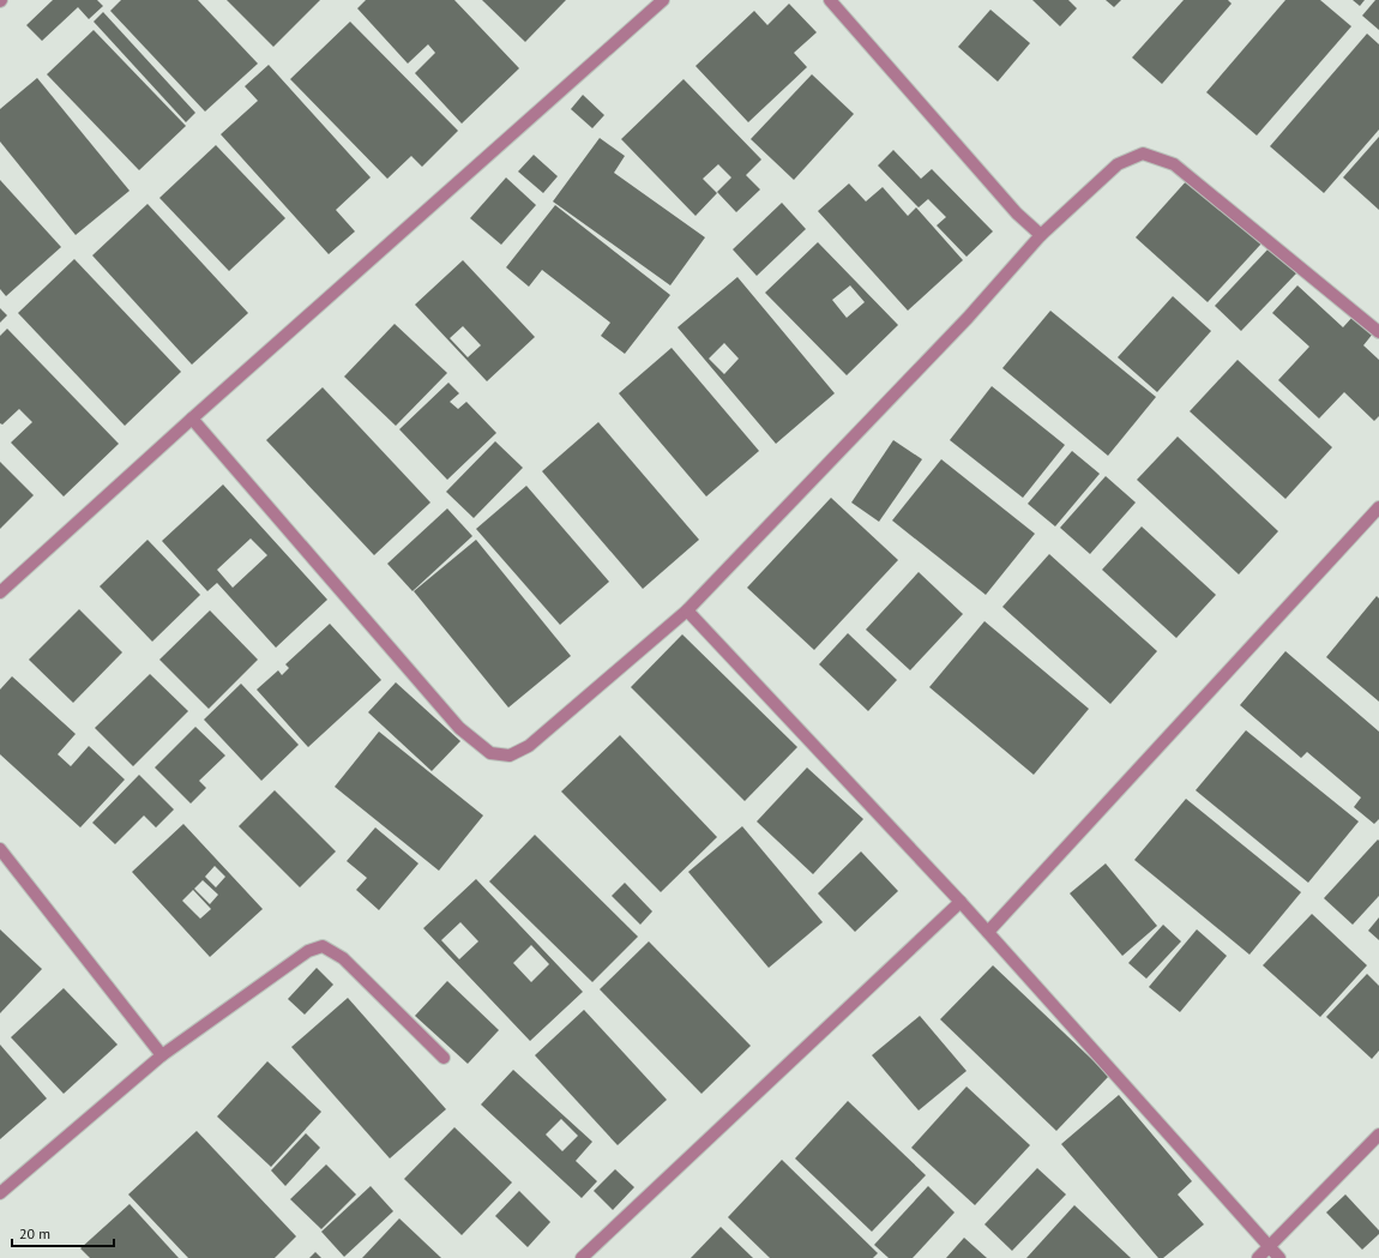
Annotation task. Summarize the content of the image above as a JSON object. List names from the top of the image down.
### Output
{
  "scale_bar": "20 m"
}
